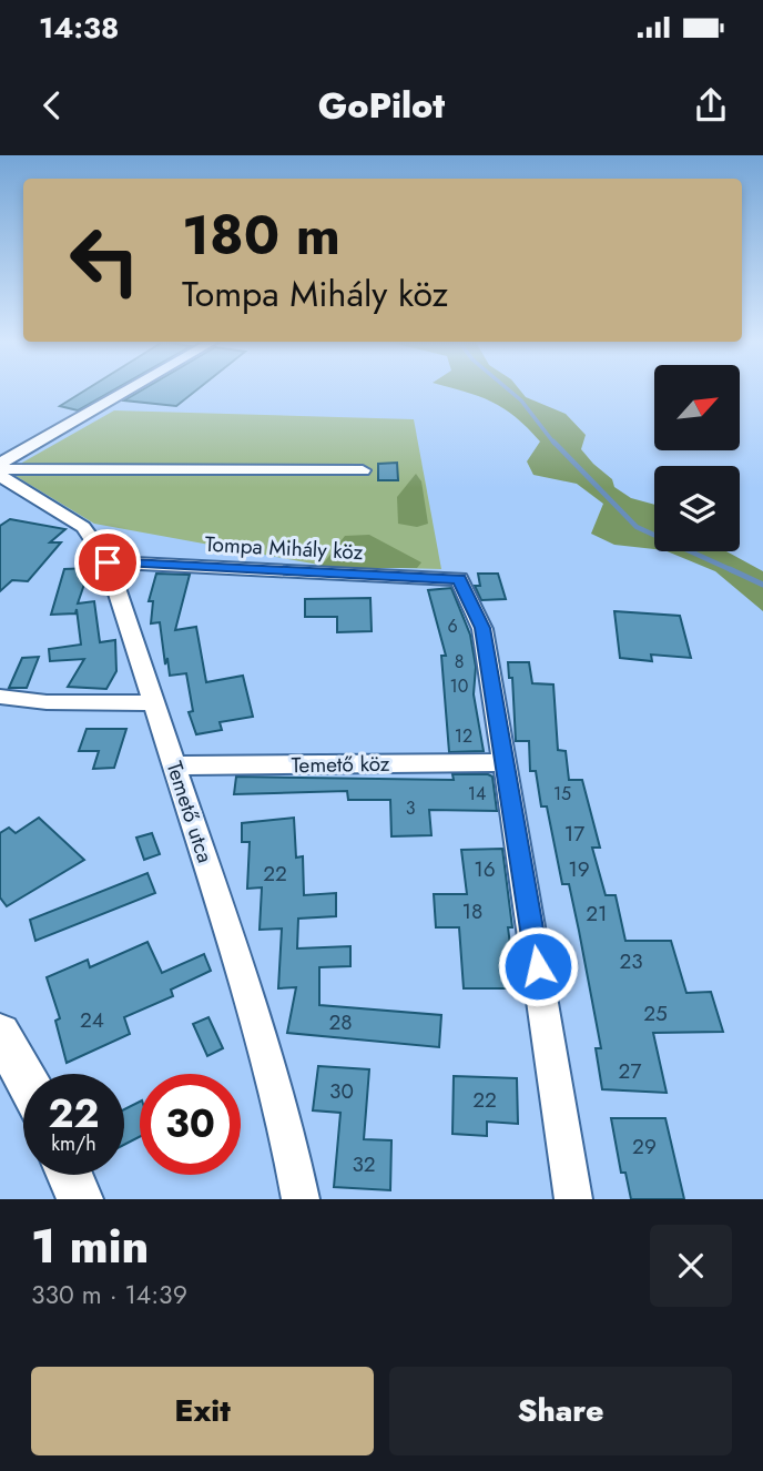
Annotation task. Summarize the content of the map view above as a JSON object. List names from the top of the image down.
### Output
{
  "streets": {
    "street": ["Tompa Mihály köz", "Temető köz", "Temető utca"]
  },
  "crossings": [
    ["Tompa Mihály köz", "Temető köz"],
    ["Tompa Mihály köz", "Temető utca"],
    ["Temető köz", "Temető utca"]
  ],
  "house_numbers": [
    "6",
    "8",
    "10",
    "12",
    "14",
    "15",
    "3",
    "17",
    "16",
    "19",
    "22",
    "18",
    "21",
    "23",
    "25",
    "24",
    "28",
    "27",
    "30",
    "22",
    "29",
    "32"
  ],
  "north": "top right",
  "page": {
    "status": "14:38",
    "header": "GoPilot",
    "turn": ["180 m", "Tompa Mihály köz"],
    "speed": "22 km/h",
    "limit": "30",
    "heading": ["1 min", "330 m · 14:39"],
    "buttons": ["Exit", "Share"]
  }
}
